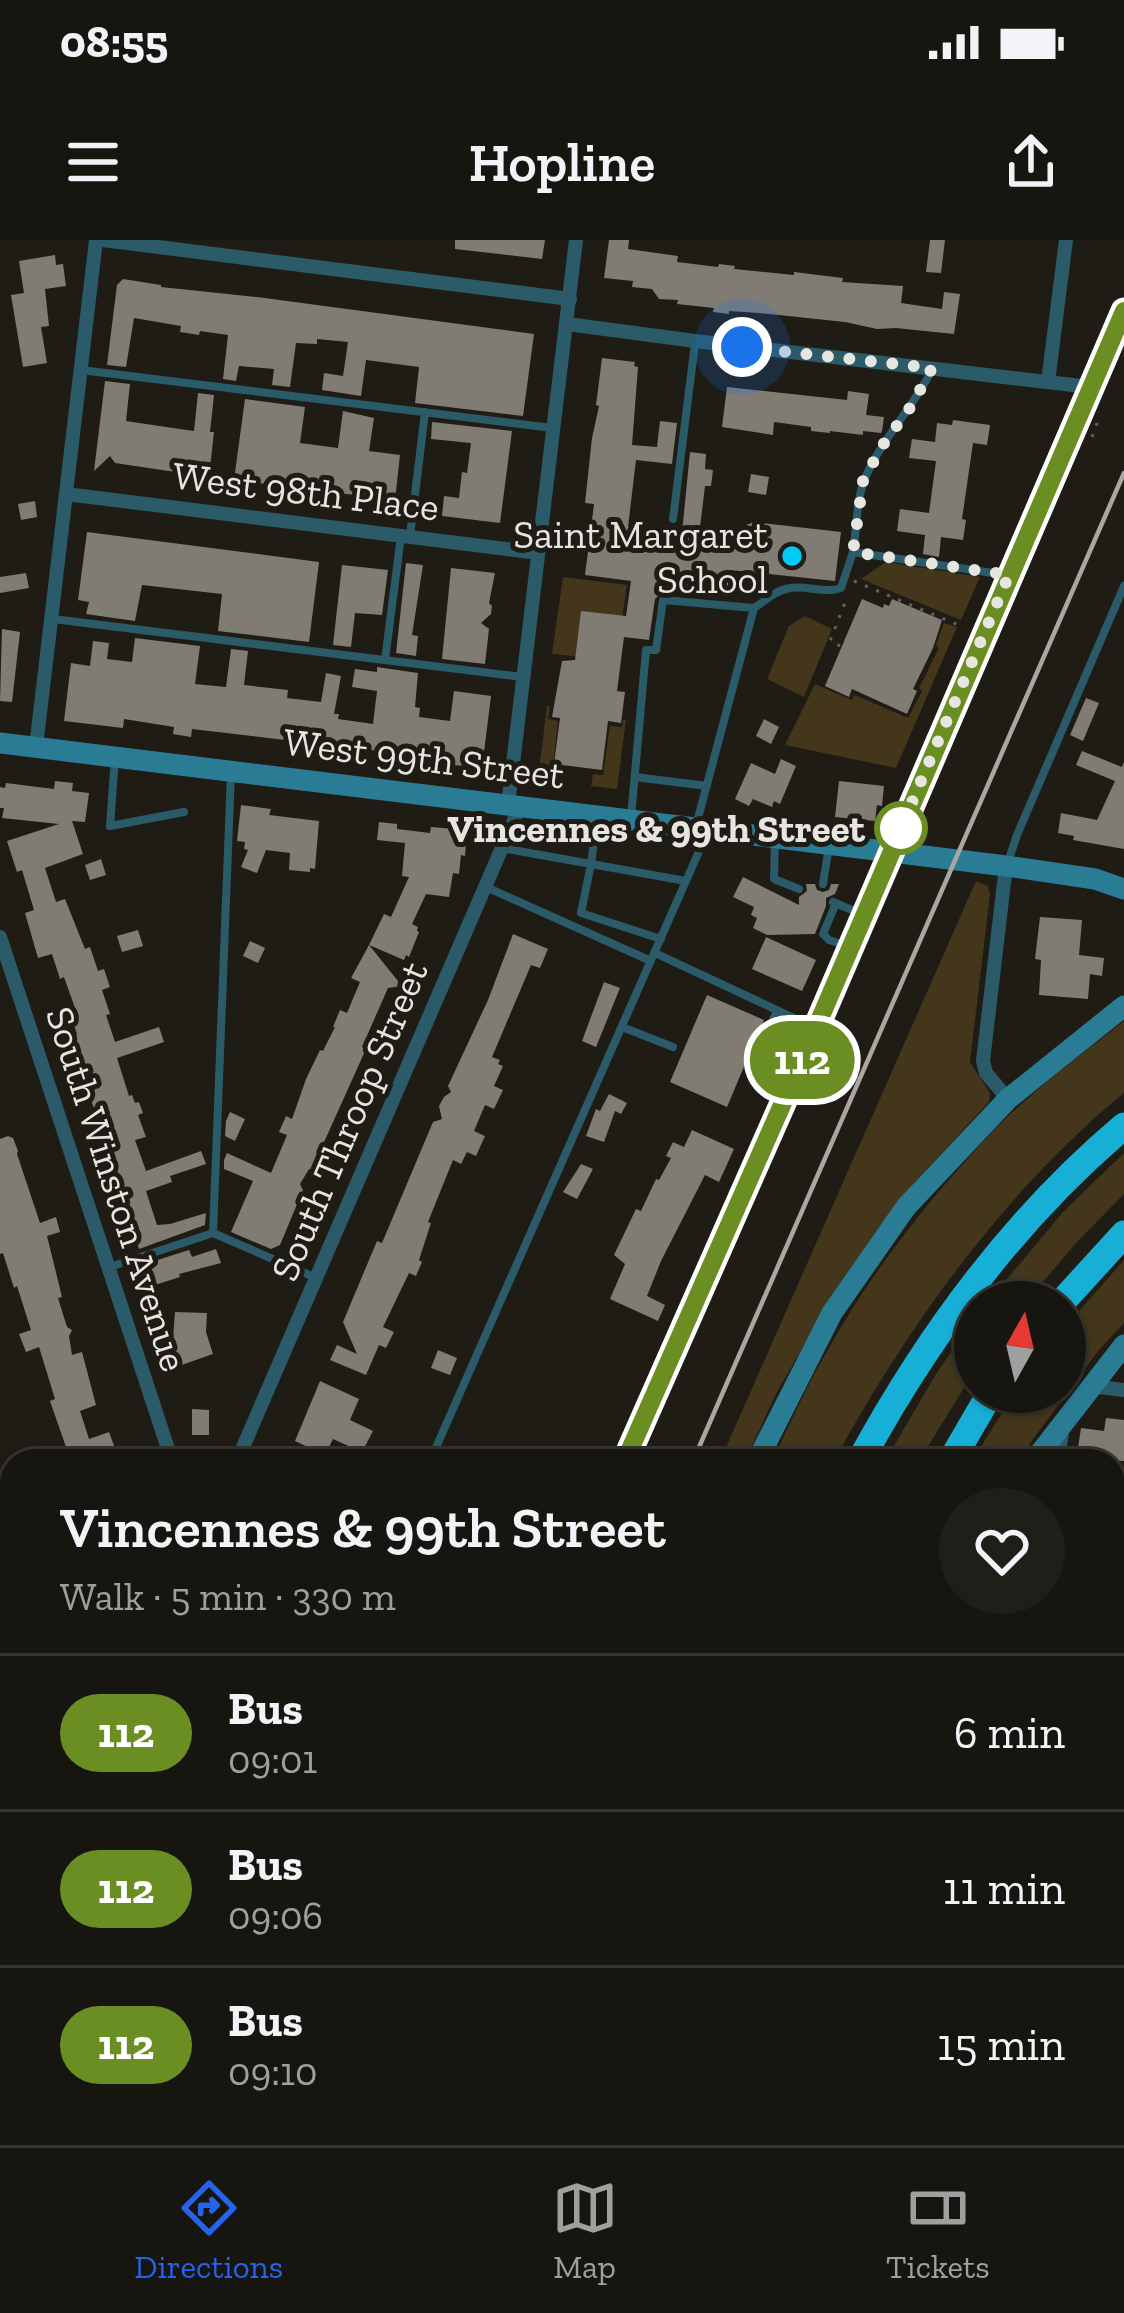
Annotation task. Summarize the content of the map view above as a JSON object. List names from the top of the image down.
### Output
{
  "streets": {
    "street": [
      "West 98th Place",
      "West 99th Street",
      "South Throop Street",
      "South Winston Avenue"
    ]
  },
  "crossings": [
    ["West 98th Place", "South Throop Street"],
    ["West 99th Street", "South Throop Street"]
  ],
  "places": ["Saint Margaret School", "Vincennes & 99th Street"],
  "lines": ["bus line 112"],
  "north": "top",
  "page": {
    "status": "08:55",
    "header": "Hopline",
    "on_map": "112",
    "heading": ["Vincennes & 99th Street", "Walk · 5 min · 330 m"],
    "list": [
      {
        "mark": "112",
        "name": "Bus",
        "note": "09:01",
        "value": "6 min"
      },
      {
        "mark": "112",
        "name": "Bus",
        "note": "09:06",
        "value": "11 min"
      },
      {
        "mark": "112",
        "name": "Bus",
        "note": "09:10",
        "value": "15 min"
      }
    ],
    "tabs": ["Directions", "Map", "Tickets"]
  }
}
